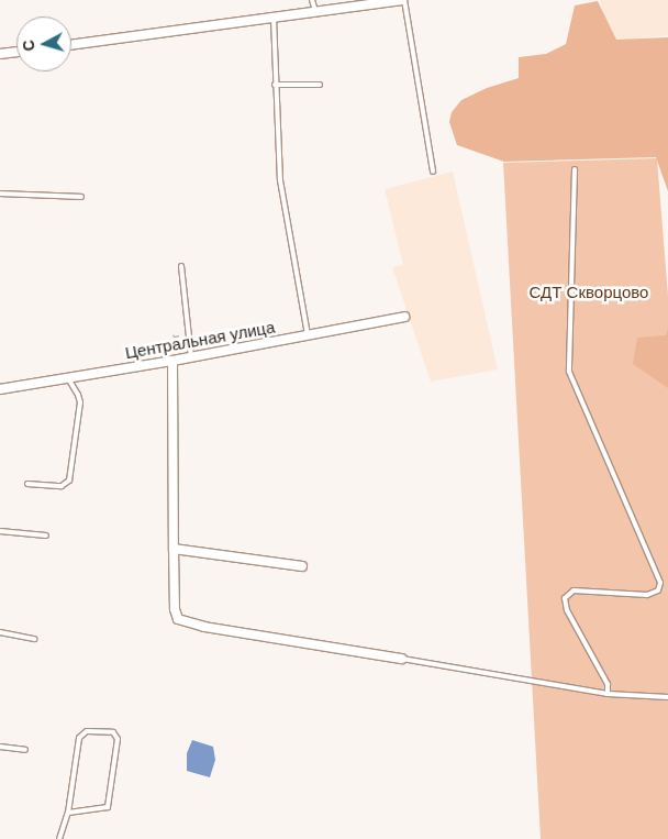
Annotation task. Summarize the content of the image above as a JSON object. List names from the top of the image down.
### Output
{
  "streets": {
    "street": ["Центральная улица"]
  },
  "parks": ["СДТ Скворцово"],
  "north": "left"
}
